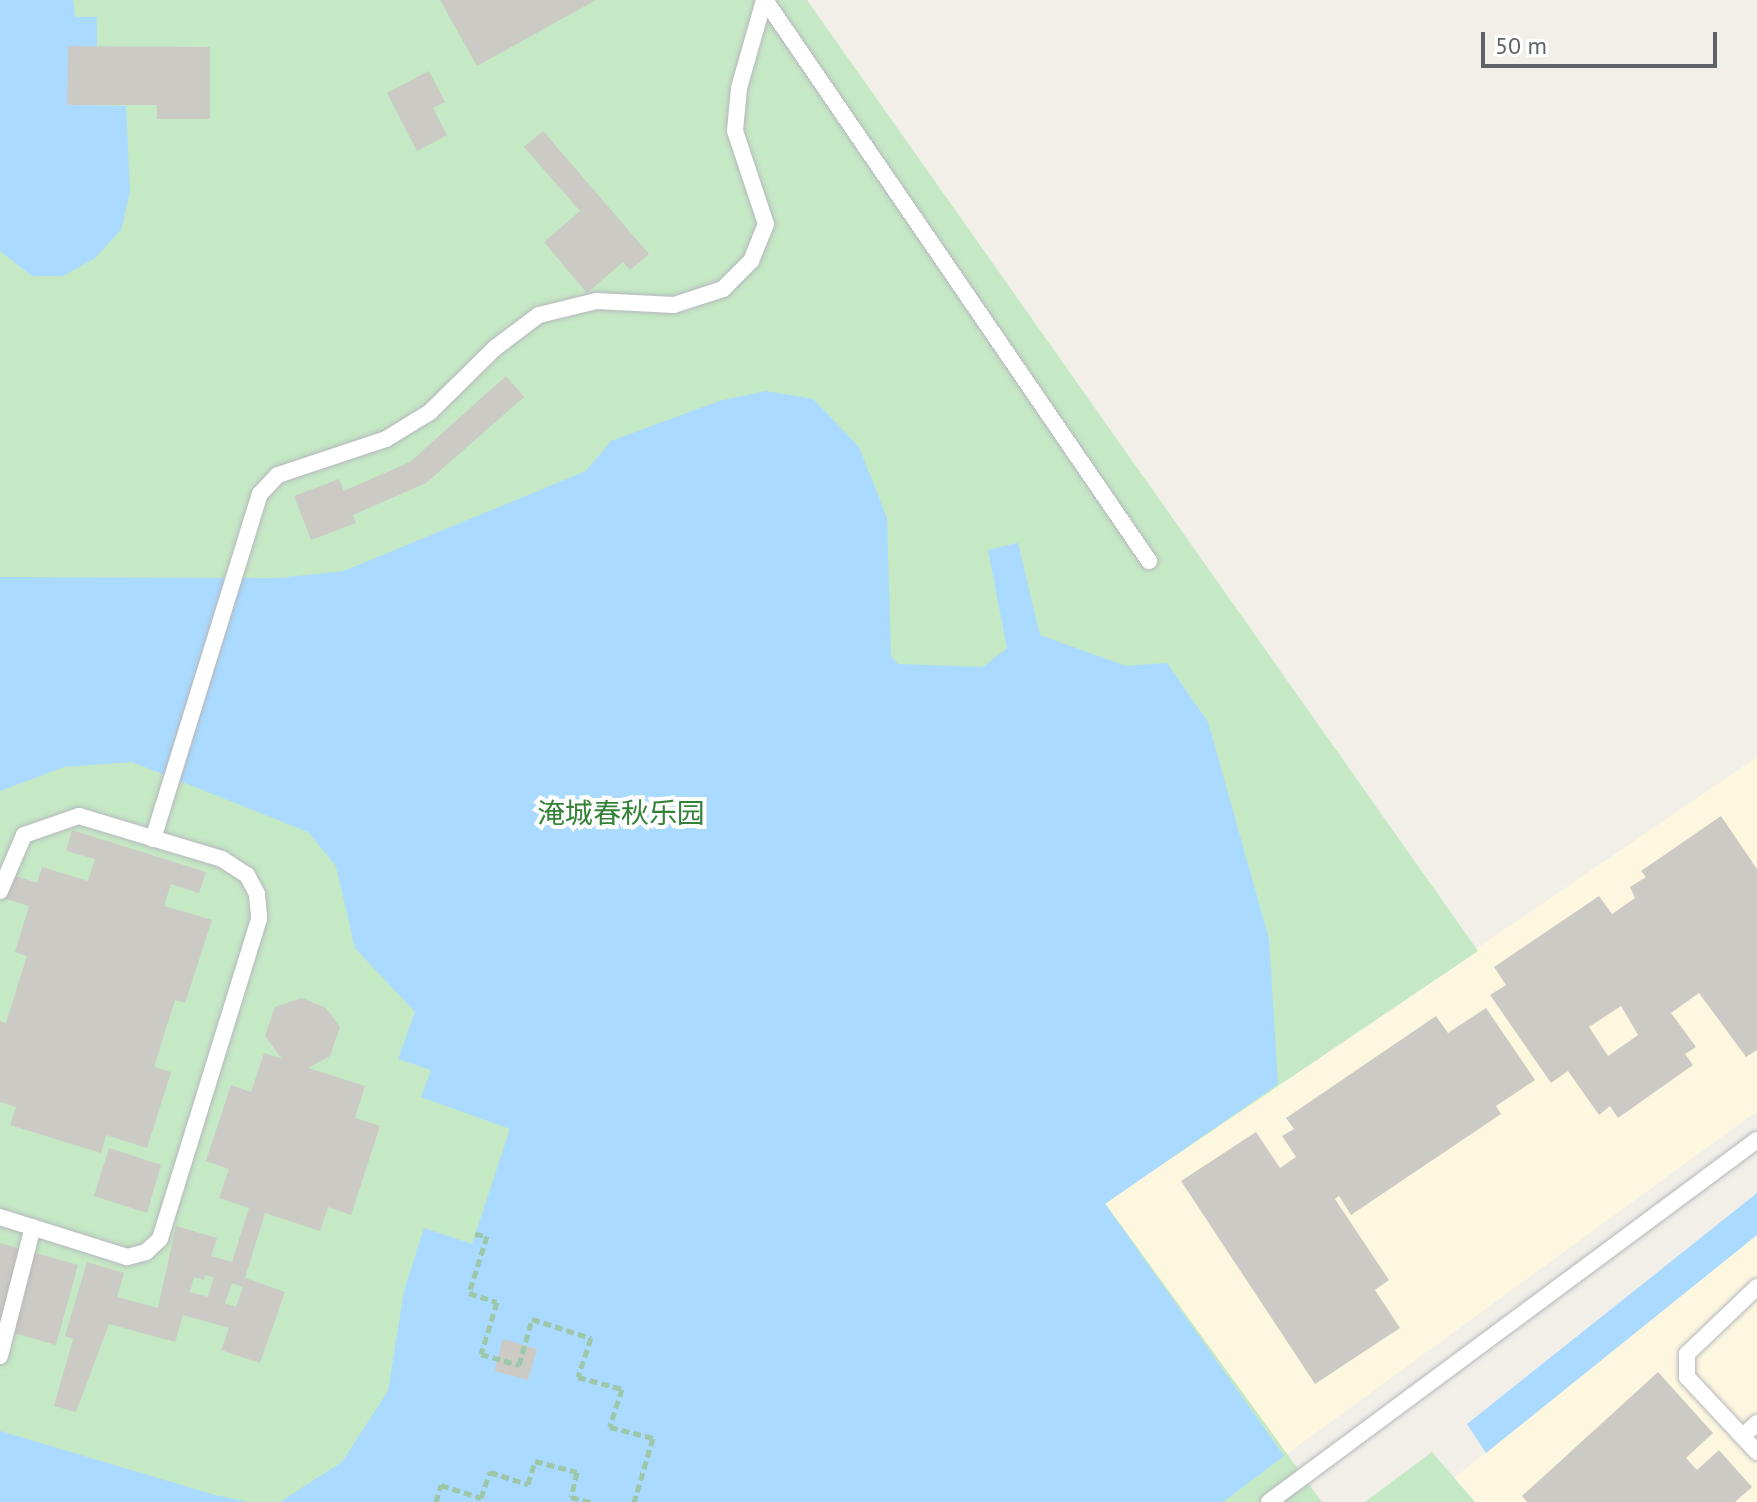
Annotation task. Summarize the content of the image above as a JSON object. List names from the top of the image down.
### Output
{
  "parks": ["淹城春秋乐园"],
  "scale_bar": "50 m"
}
